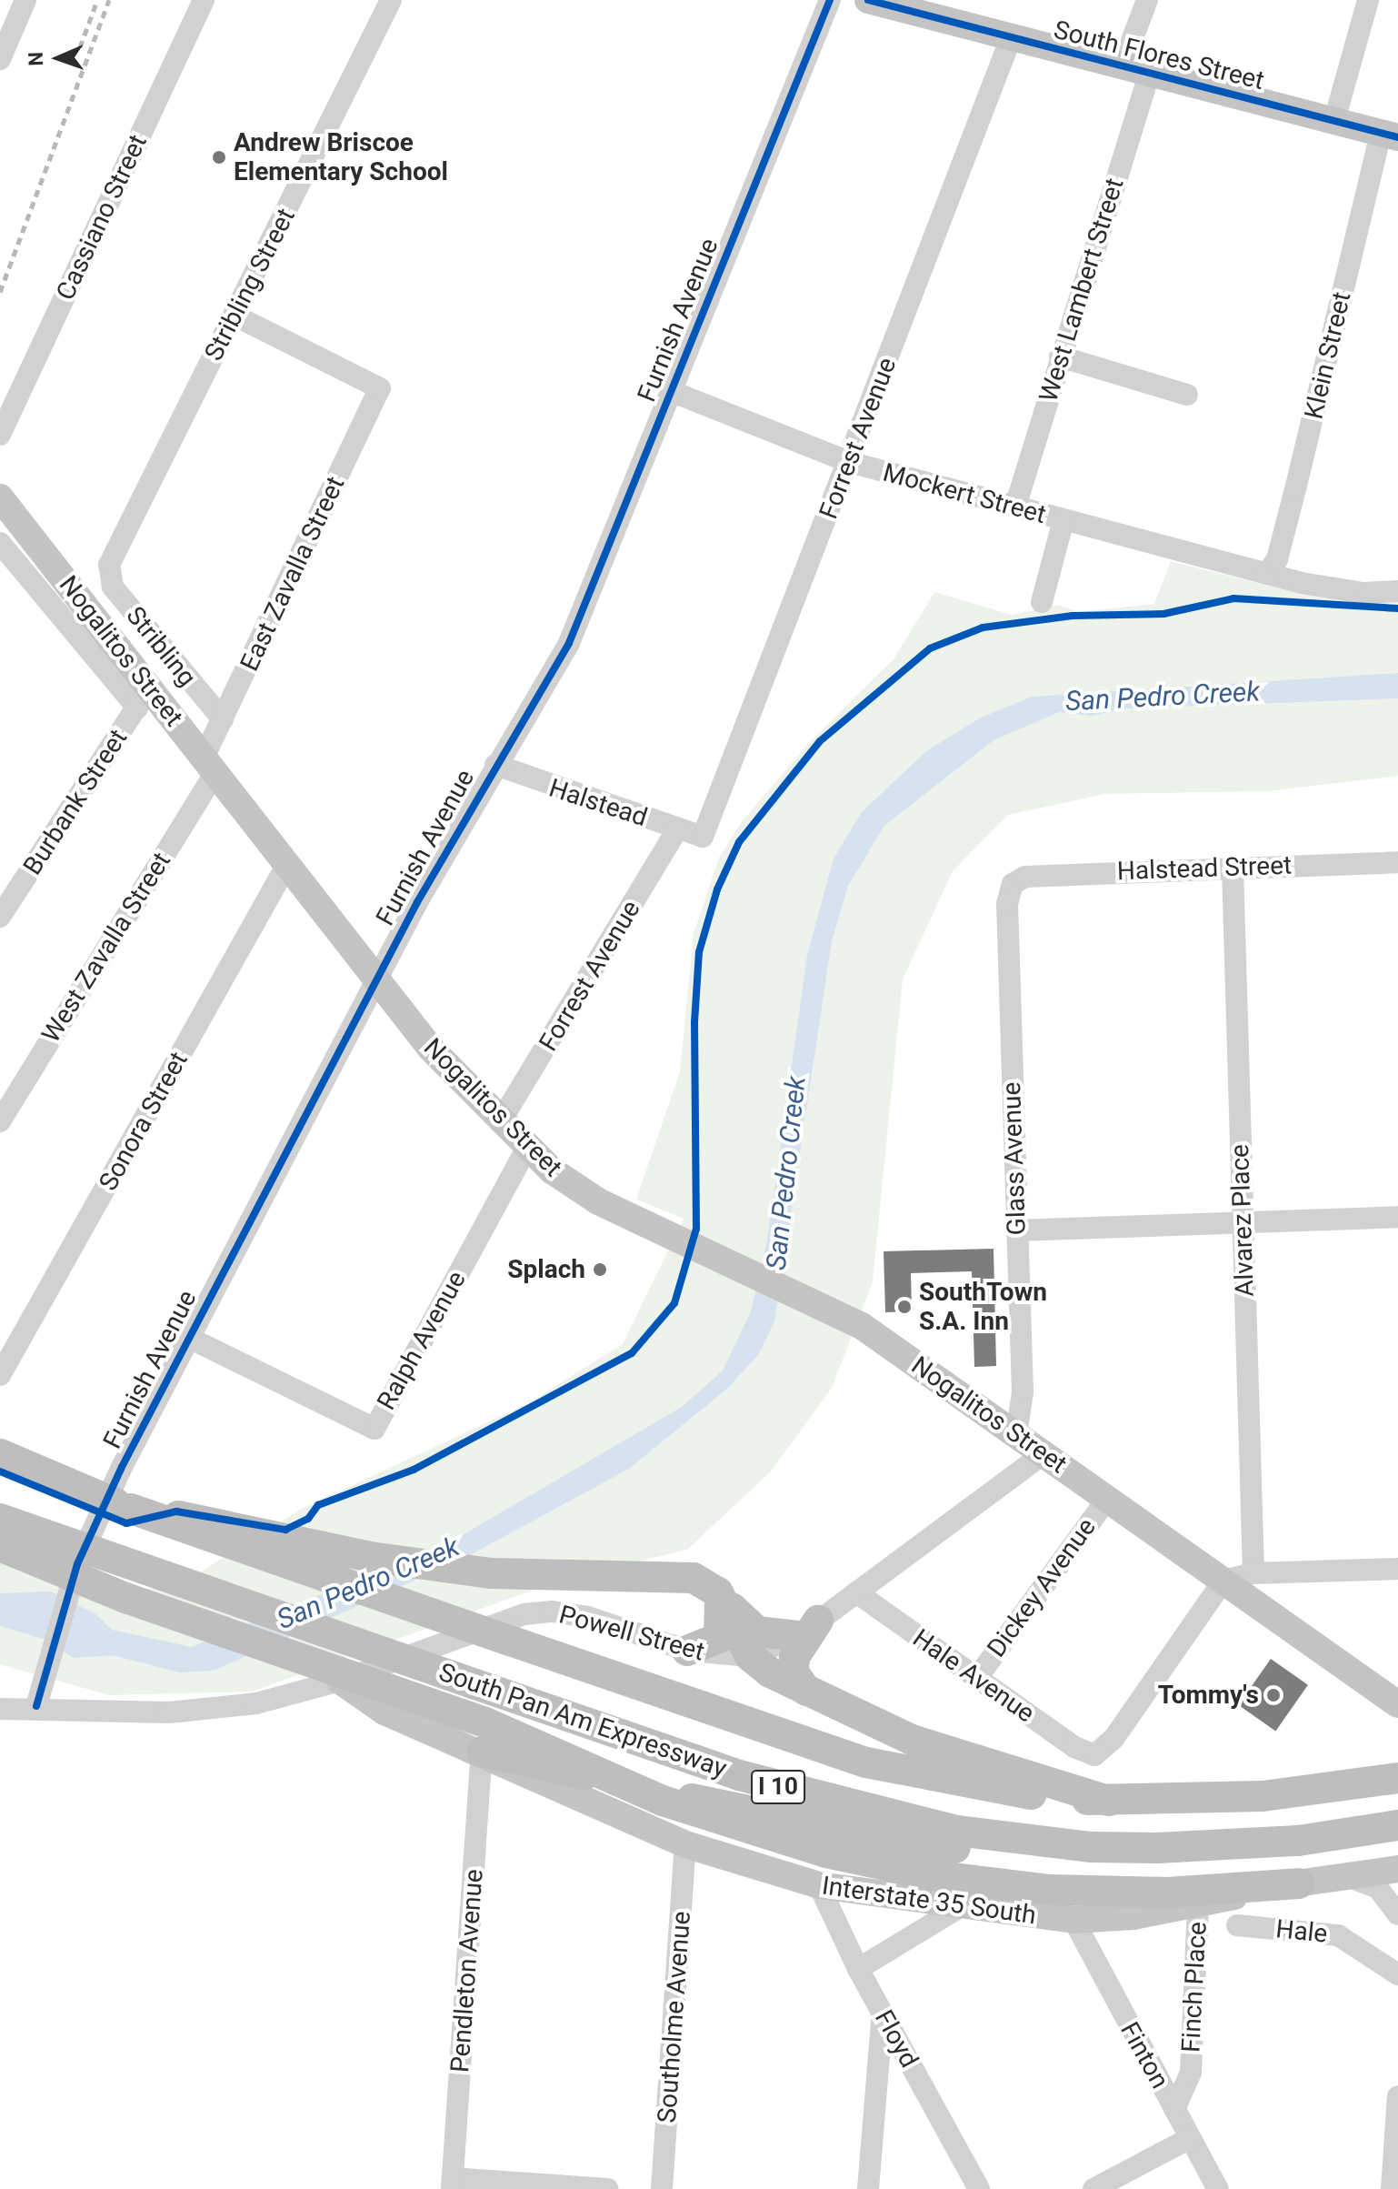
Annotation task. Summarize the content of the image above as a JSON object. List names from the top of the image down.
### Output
{
  "streets": {
    "highway": ["South Pan Am Expressway", "I 10"],
    "main road": ["South Flores Street", "Nogalitos Street", "Interstate 35 South"],
    "street": [
      "Cassiano Street",
      "Stribling Street",
      "West Lambert Street",
      "Furnish Avenue",
      "Klein Street",
      "Forrest Avenue",
      "Mockert Street",
      "East Zavalla Street",
      "Stribling",
      "Burbank Street",
      "Halstead",
      "Halstead Street",
      "West Zavalla Street",
      "Sonora Street",
      "Glass Avenue",
      "Alvarez Place",
      "Ralph Avenue",
      "Dickey Avenue",
      "Powell Street",
      "Hale Avenue",
      "Hale",
      "Pendleton Avenue",
      "Finch Place",
      "Southolme Avenue",
      "Floyd",
      "Finton"
    ]
  },
  "crossings": [
    ["South Flores Street", "West Lambert Street"],
    ["South Flores Street", "Klein Street"],
    ["South Flores Street", "Forrest Avenue"],
    ["Stribling Street", "East Zavalla Street"],
    ["Stribling Street", "Stribling"],
    ["West Lambert Street", "Mockert Street"],
    ["Furnish Avenue", "Mockert Street"],
    ["Furnish Avenue", "Nogalitos Street"],
    ["Furnish Avenue", "Halstead"],
    ["Furnish Avenue", "Ralph Avenue"],
    ["Furnish Avenue", "Powell Street"],
    ["Klein Street", "Mockert Street"],
    ["Forrest Avenue", "Mockert Street"],
    ["Forrest Avenue", "Nogalitos Street"],
    ["Forrest Avenue", "Halstead"],
    ["East Zavalla Street", "Stribling"],
    ["East Zavalla Street", "Nogalitos Street"],
    ["East Zavalla Street", "West Zavalla Street"],
    ["Nogalitos Street", "Burbank Street"],
    ["Nogalitos Street", "West Zavalla Street"],
    ["Nogalitos Street", "Sonora Street"],
    ["Nogalitos Street", "Glass Avenue"],
    ["Nogalitos Street", "Ralph Avenue"],
    ["Nogalitos Street", "Dickey Avenue"],
    ["Nogalitos Street", "Powell Street"],
    ["Nogalitos Street", "Hale Avenue"],
    ["Halstead Street", "Glass Avenue"],
    ["Halstead Street", "Alvarez Place"],
    ["Dickey Avenue", "Hale Avenue"],
    ["Powell Street", "Hale Avenue"],
    ["Powell Street", "Interstate 35 South"],
    ["Interstate 35 South", "Pendleton Avenue"],
    ["Interstate 35 South", "Finch Place"],
    ["Interstate 35 South", "Southolme Avenue"],
    ["Interstate 35 South", "Floyd"],
    ["Interstate 35 South", "Finton"],
    ["Finch Place", "Finton"]
  ],
  "water": ["San Pedro Creek"],
  "places": [
    "Andrew Briscoe Elementary School",
    "Splach",
    "SouthTown S.A. Inn",
    "Tommy's"
  ],
  "north": "left"
}
